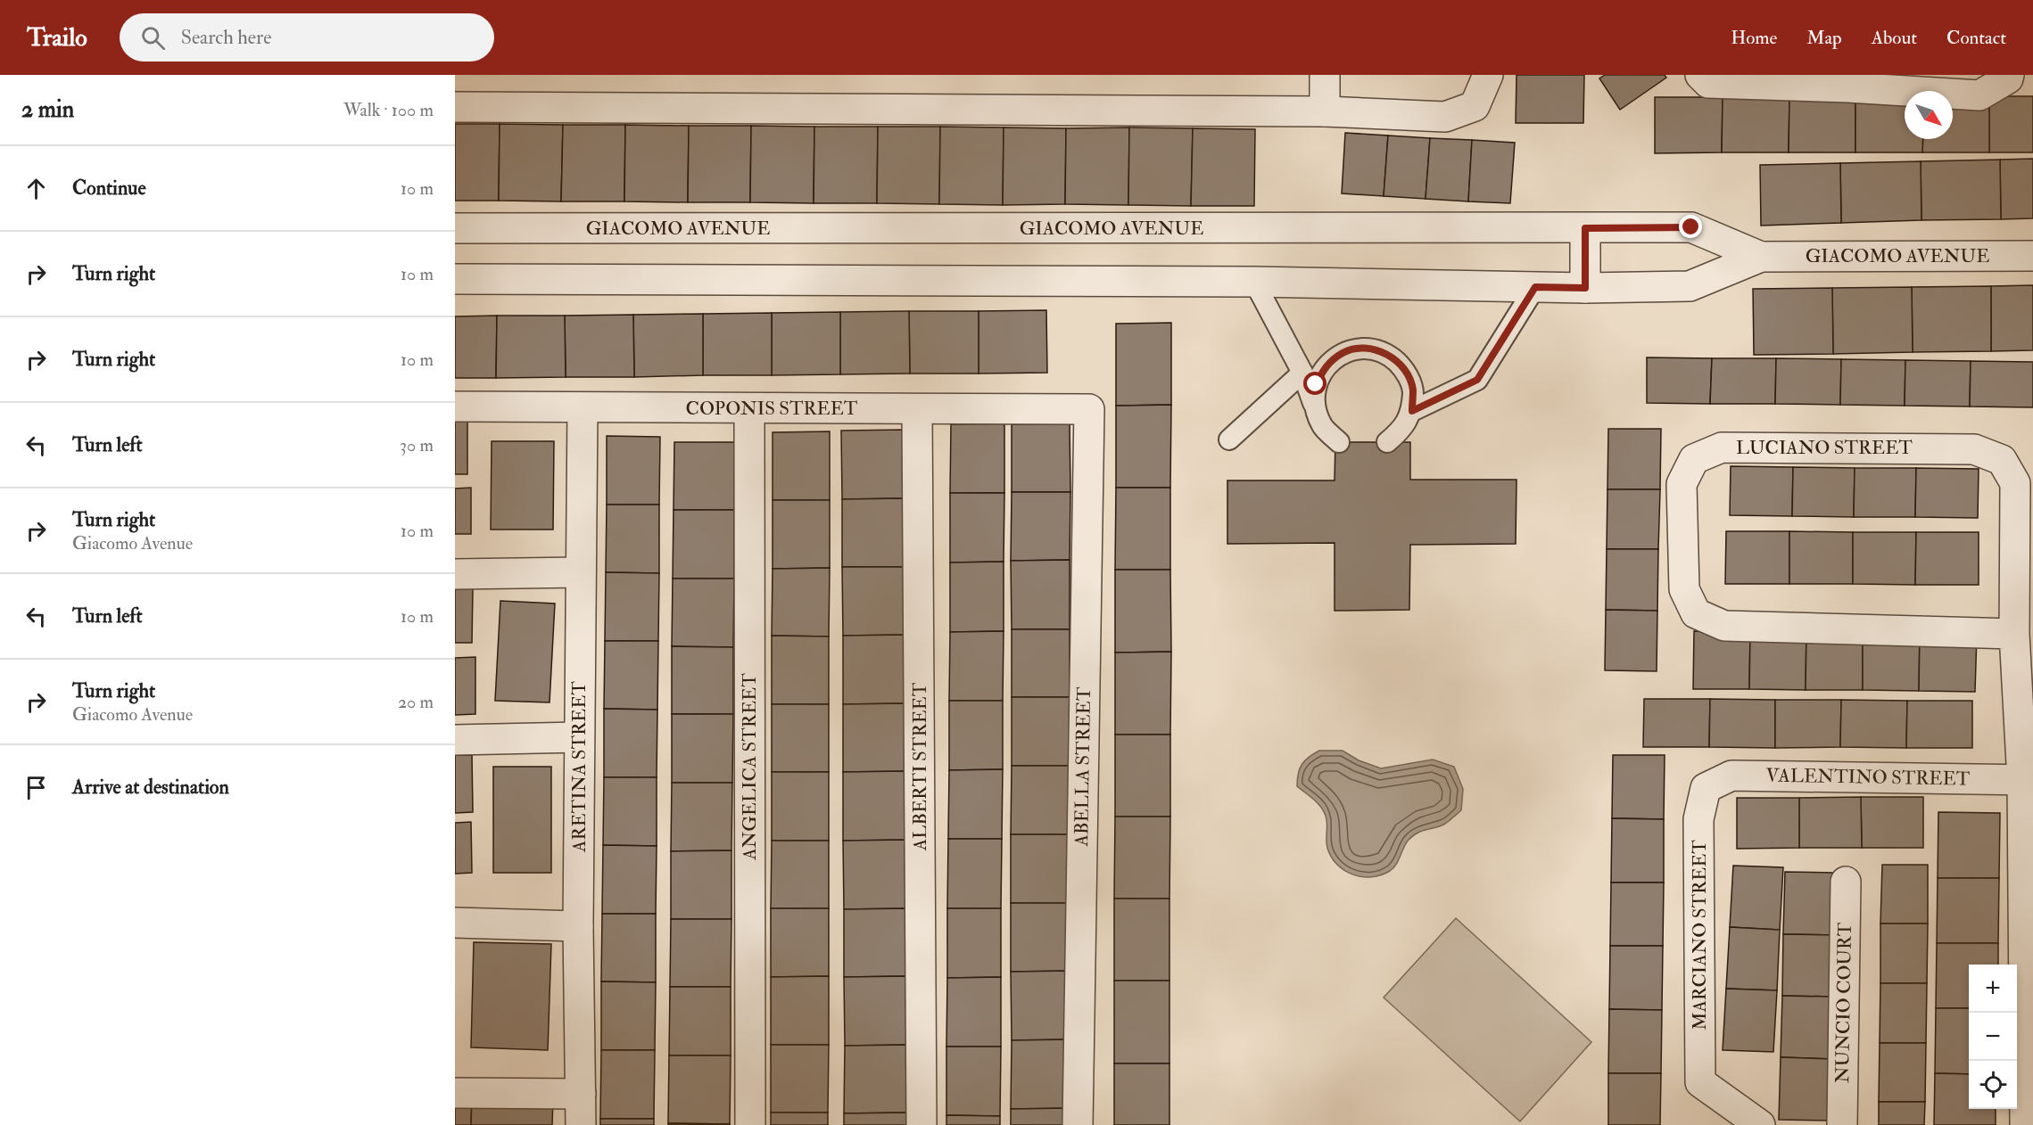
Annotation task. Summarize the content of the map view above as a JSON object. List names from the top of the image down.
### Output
{
  "streets": {
    "street": [
      "GIACOMO AVENUE",
      "COPONIS STREET",
      "LUCIANO STREET",
      "ARETINA STREET",
      "ANGELICA STREET",
      "ALBERTI STREET",
      "ABELLA STREET",
      "VALENTINO STREET",
      "MARCIANO STREET",
      "NUNCIO COURT"
    ]
  },
  "crossings": [
    ["COPONIS STREET", "ARETINA STREET"],
    ["COPONIS STREET", "ANGELICA STREET"],
    ["COPONIS STREET", "ALBERTI STREET"],
    ["COPONIS STREET", "ABELLA STREET"],
    ["LUCIANO STREET", "VALENTINO STREET"],
    ["VALENTINO STREET", "MARCIANO STREET"]
  ],
  "north": "bottom right",
  "page": {
    "header": "Trailo",
    "search": "Search here",
    "nav": [
      "Home",
      "Map",
      "About",
      "Contact"
    ],
    "heading": ["2 min", "Walk · 100 m"],
    "list": [
      ["Continue", "10 m"],
      ["Turn right", "10 m"],
      ["Turn right", "10 m"],
      ["Turn left", "30 m"],
      ["Turn right", "Giacomo Avenue", "10 m"],
      ["Turn left", "10 m"],
      ["Turn right", "Giacomo Avenue", "20 m"],
      "Arrive at destination"
    ],
    "map_buttons": ["+", "−"]
  }
}
